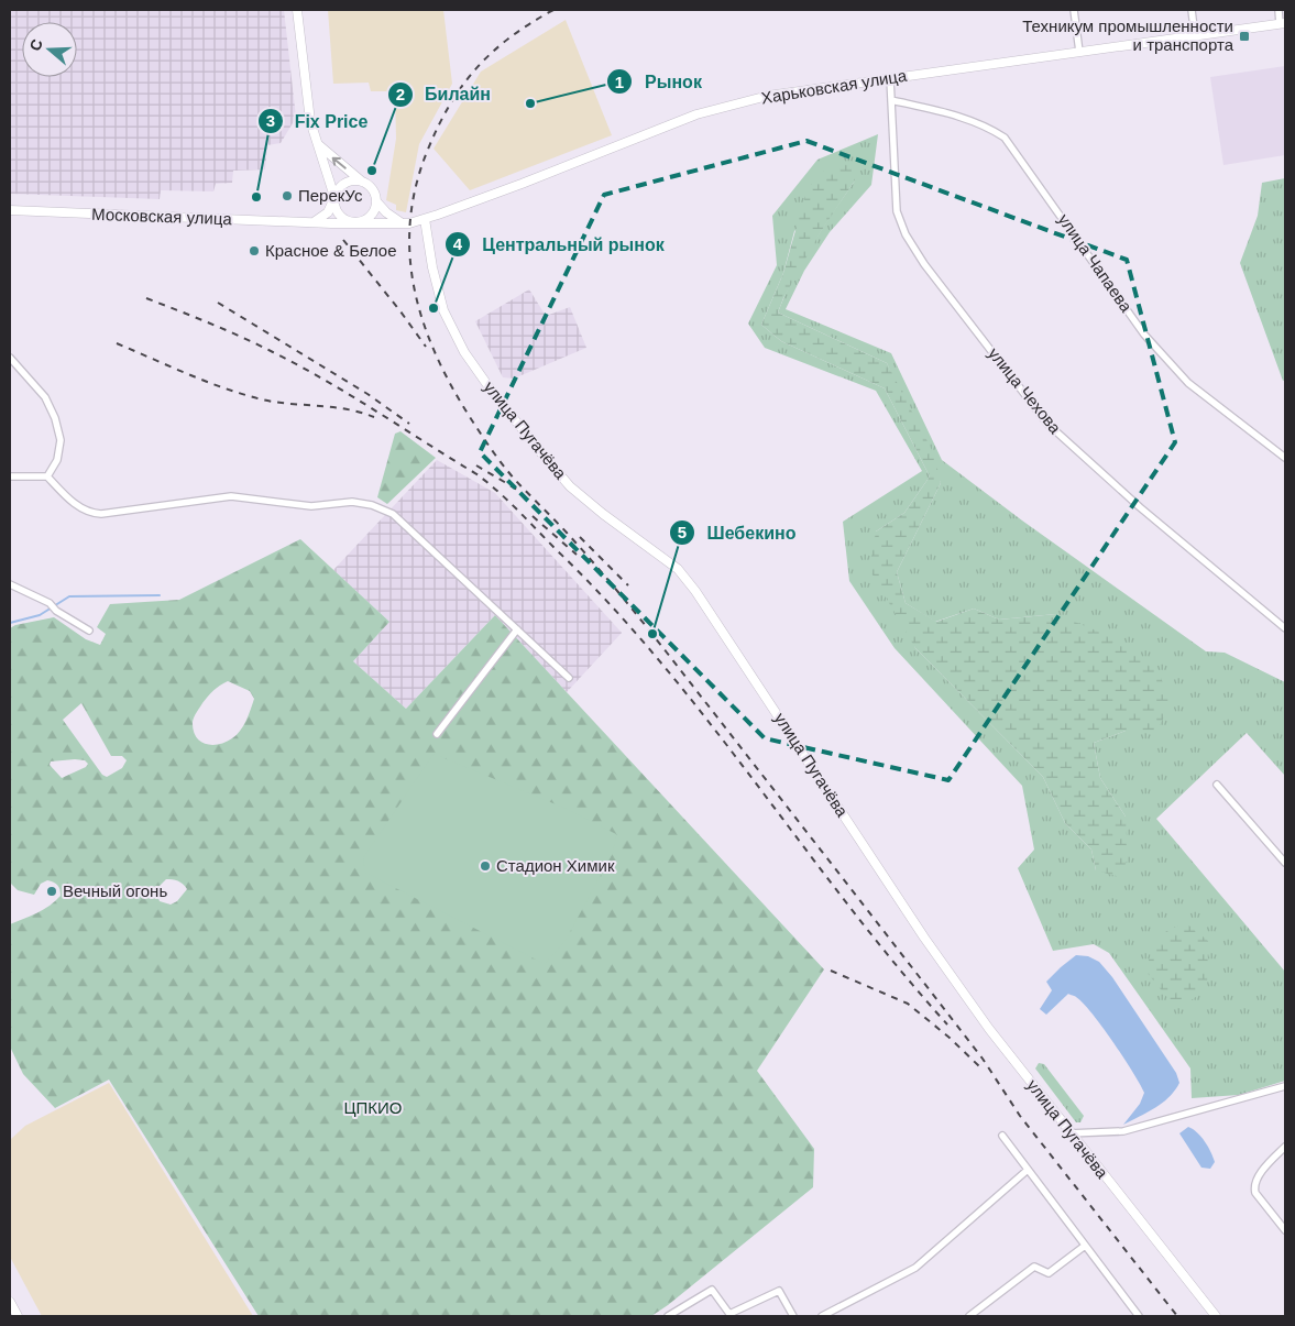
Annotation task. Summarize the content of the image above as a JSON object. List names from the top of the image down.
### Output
{
  "streets": {
    "street": [
      "Харьковская улица",
      "Московская улица",
      "улица Чапаева",
      "улица Чехова",
      "улица Пугачёва"
    ]
  },
  "crossings": [
    ["Харьковская улица", "Московская улица"],
    ["Харьковская улица", "улица Чехова"],
    ["Харьковская улица", "улица Пугачёва"],
    ["улица Чапаева", "улица Чехова"]
  ],
  "parks": ["ЦПКИО"],
  "places": {
    "transit": ["Техникум промышленности и транспорта"],
    "other": [
      "Рынок",
      "Билайн",
      "ПерекУс",
      "Fix Price",
      "Красное & Белое",
      "Центральный рынок",
      "Шебекино",
      "Стадион Химик",
      "Вечный огонь"
    ]
  },
  "north": "left"
}
